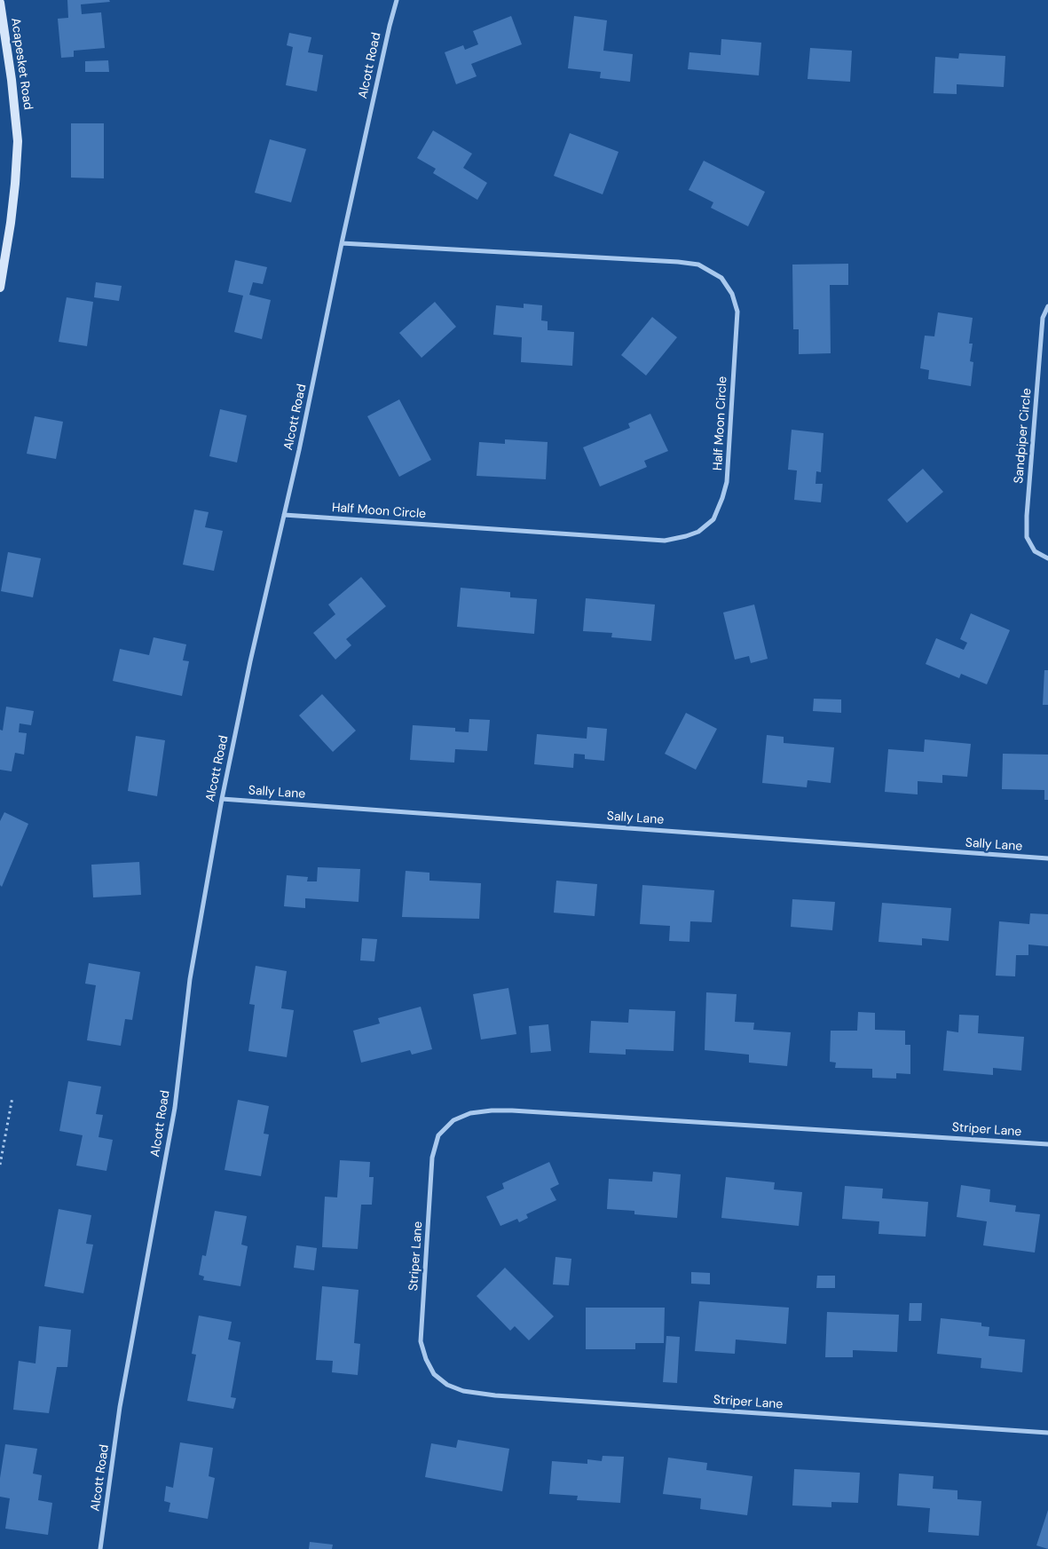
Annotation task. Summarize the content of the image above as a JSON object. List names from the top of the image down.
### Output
{
  "streets": {
    "main road": ["Acapesket Road"],
    "street": [
      "Alcott Road",
      "Half Moon Circle",
      "Sandpiper Circle",
      "Sally Lane",
      "Striper Lane"
    ]
  },
  "crossings": [
    ["Alcott Road", "Half Moon Circle"],
    ["Alcott Road", "Sally Lane"]
  ]
}
